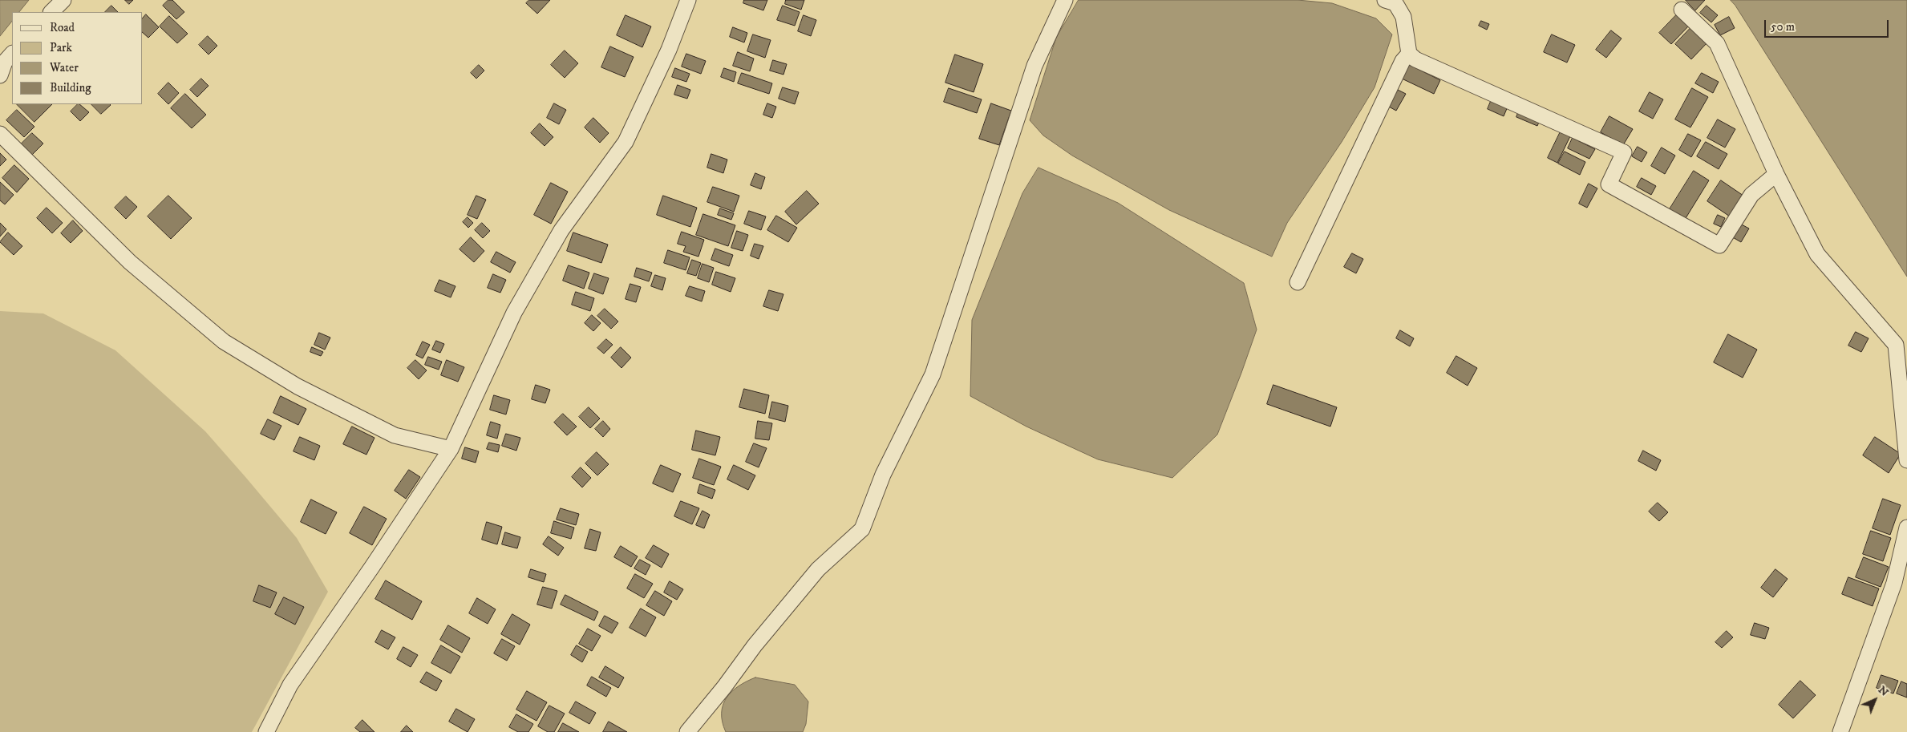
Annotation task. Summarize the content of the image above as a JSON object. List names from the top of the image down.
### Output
{
  "legend": [
    "Road",
    "Park",
    "Water",
    "Building"
  ],
  "scale_bar": "50 m",
  "north": "top right"
}
